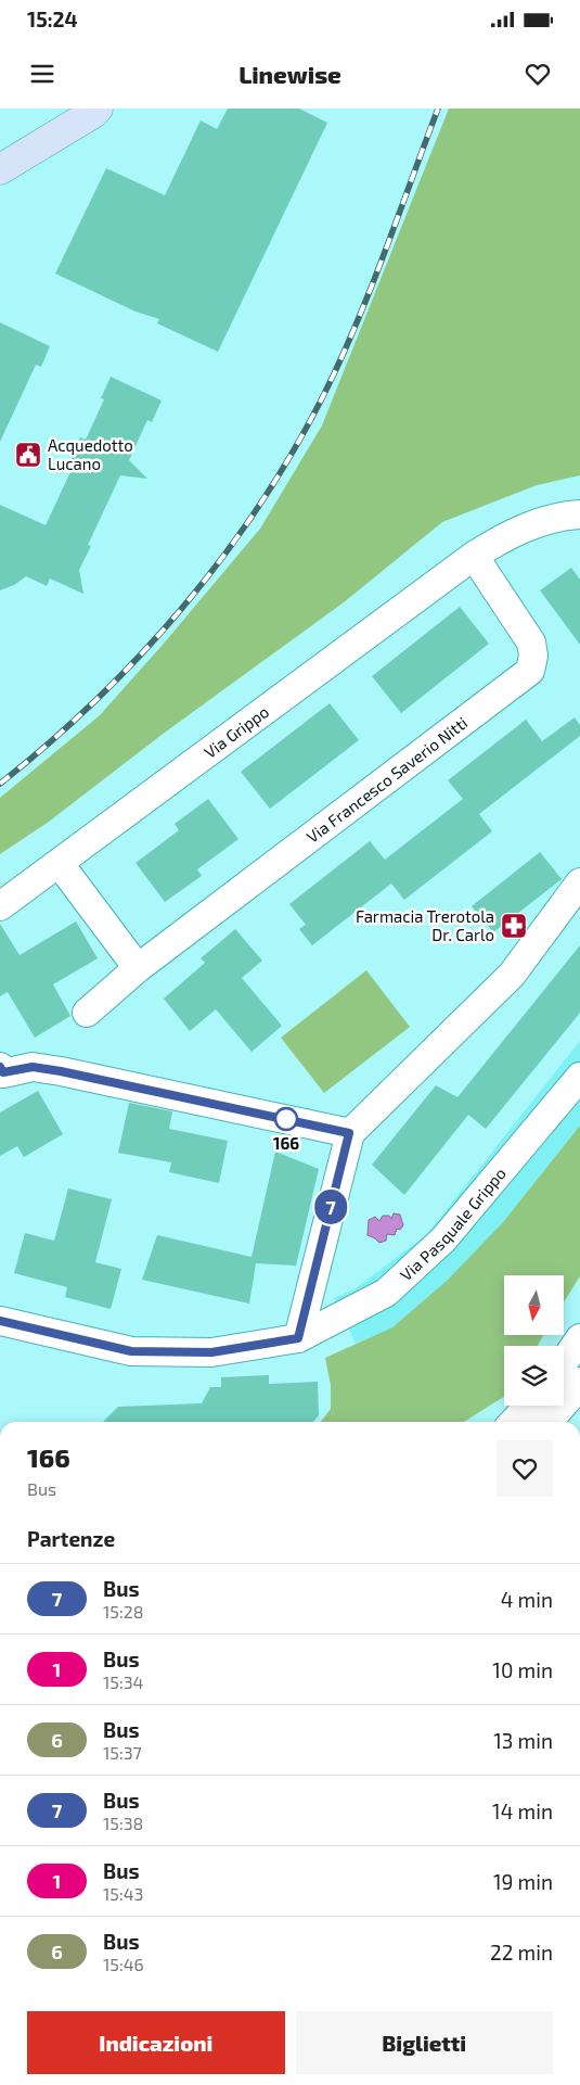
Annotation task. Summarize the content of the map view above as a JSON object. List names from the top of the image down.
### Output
{
  "streets": {
    "street": ["Via Grippo", "Via Francesco Saverio Nitti", "Via Pasquale Grippo"]
  },
  "crossings": [
    ["Via Grippo", "Via Francesco Saverio Nitti"]
  ],
  "places": {
    "public building": ["Acquedotto Lucano"],
    "pharmacy": ["Farmacia Trerotola Dr. Carlo"],
    "other": ["166"]
  },
  "lines": ["bus line 7"],
  "north": "bottom",
  "page": {
    "status": "15:24",
    "header": "Linewise",
    "on_map": "7",
    "heading": [
      ["166", "Bus"],
      "Partenze"
    ],
    "list": [
      {
        "mark": "7",
        "name": "Bus",
        "note": "15:28",
        "value": "4 min"
      },
      {
        "mark": "1",
        "name": "Bus",
        "note": "15:34",
        "value": "10 min"
      },
      {
        "mark": "6",
        "name": "Bus",
        "note": "15:37",
        "value": "13 min"
      },
      {
        "mark": "7",
        "name": "Bus",
        "note": "15:38",
        "value": "14 min"
      },
      {
        "mark": "1",
        "name": "Bus",
        "note": "15:43",
        "value": "19 min"
      },
      {
        "mark": "6",
        "name": "Bus",
        "note": "15:46",
        "value": "22 min"
      }
    ],
    "buttons": ["Indicazioni", "Biglietti"]
  }
}
